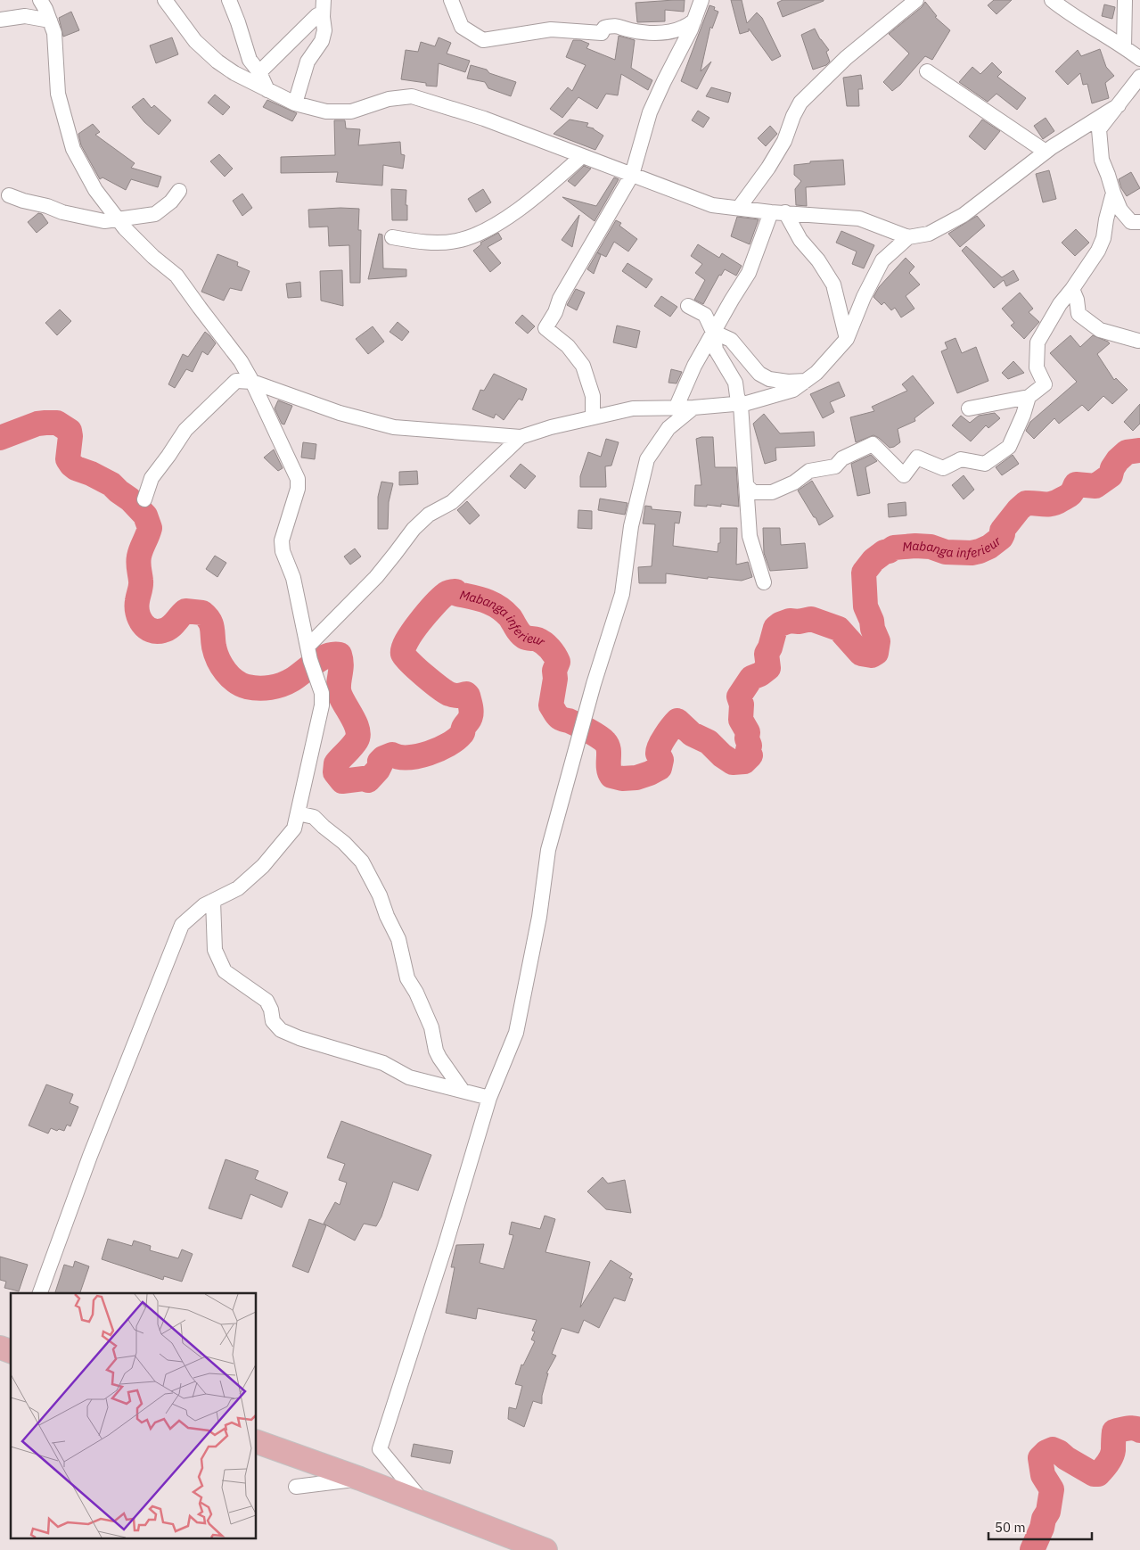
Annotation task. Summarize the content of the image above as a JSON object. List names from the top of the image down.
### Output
{
  "water": ["Mabanga inferieur"],
  "scale_bar": "50 m"
}
